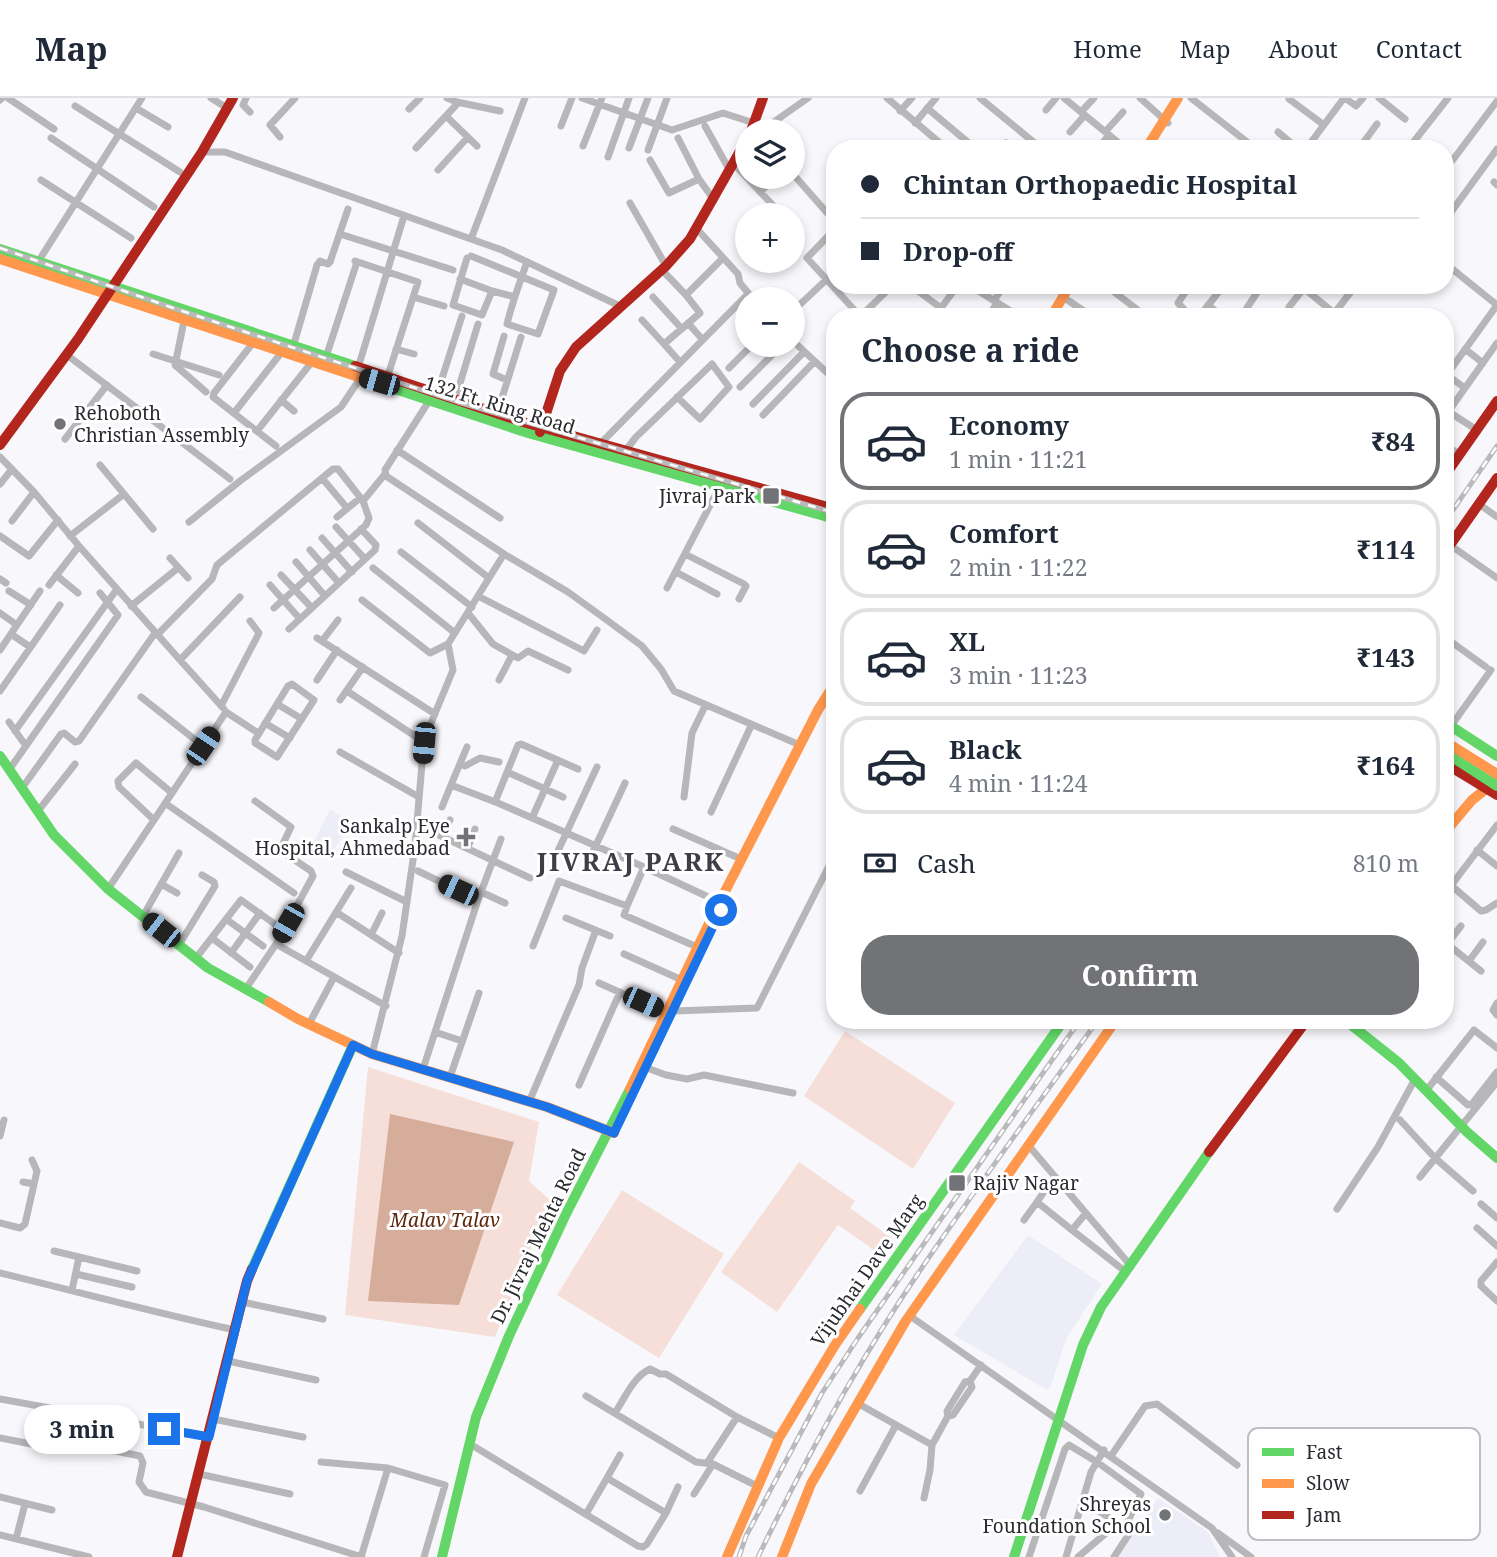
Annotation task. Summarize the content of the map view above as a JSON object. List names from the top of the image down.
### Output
{
  "streets": {
    "street": ["132 Ft. Ring Road", "Dr. Jivraj Mehta Road", "Vijubhai Dave Marg"]
  },
  "districts": ["JIVRAJ PARK"],
  "parks": ["Malav Talav"],
  "places": {
    "other": ["Rehoboth Christian Assembly", "Shreyas Foundation School"],
    "transit": ["Jivraj Park", "Rajiv Nagar"],
    "health": ["Sankalp Eye Hospital, Ahmedabad"]
  },
  "legend": ["Fast", "Slow", "Jam"],
  "page": {
    "header": "Map",
    "nav": [
      "Home",
      "Map",
      "About",
      "Contact"
    ],
    "map_buttons": ["+", "−"],
    "banner": ["Chintan Orthopaedic Hospital", "Drop-off"],
    "heading": "Choose a ride",
    "list": [
      {
        "name": "Economy",
        "note": "1 min · 11:21",
        "value": "₹84"
      },
      {
        "name": "Comfort",
        "note": "2 min · 11:22",
        "value": "₹114"
      },
      {
        "name": "XL",
        "note": "3 min · 11:23",
        "value": "₹143"
      },
      {
        "name": "Black",
        "note": "4 min · 11:24",
        "value": "₹164"
      }
    ],
    "pay": ["Cash", "810 m"],
    "buttons": "Confirm",
    "bubble": "3 min"
  }
}
